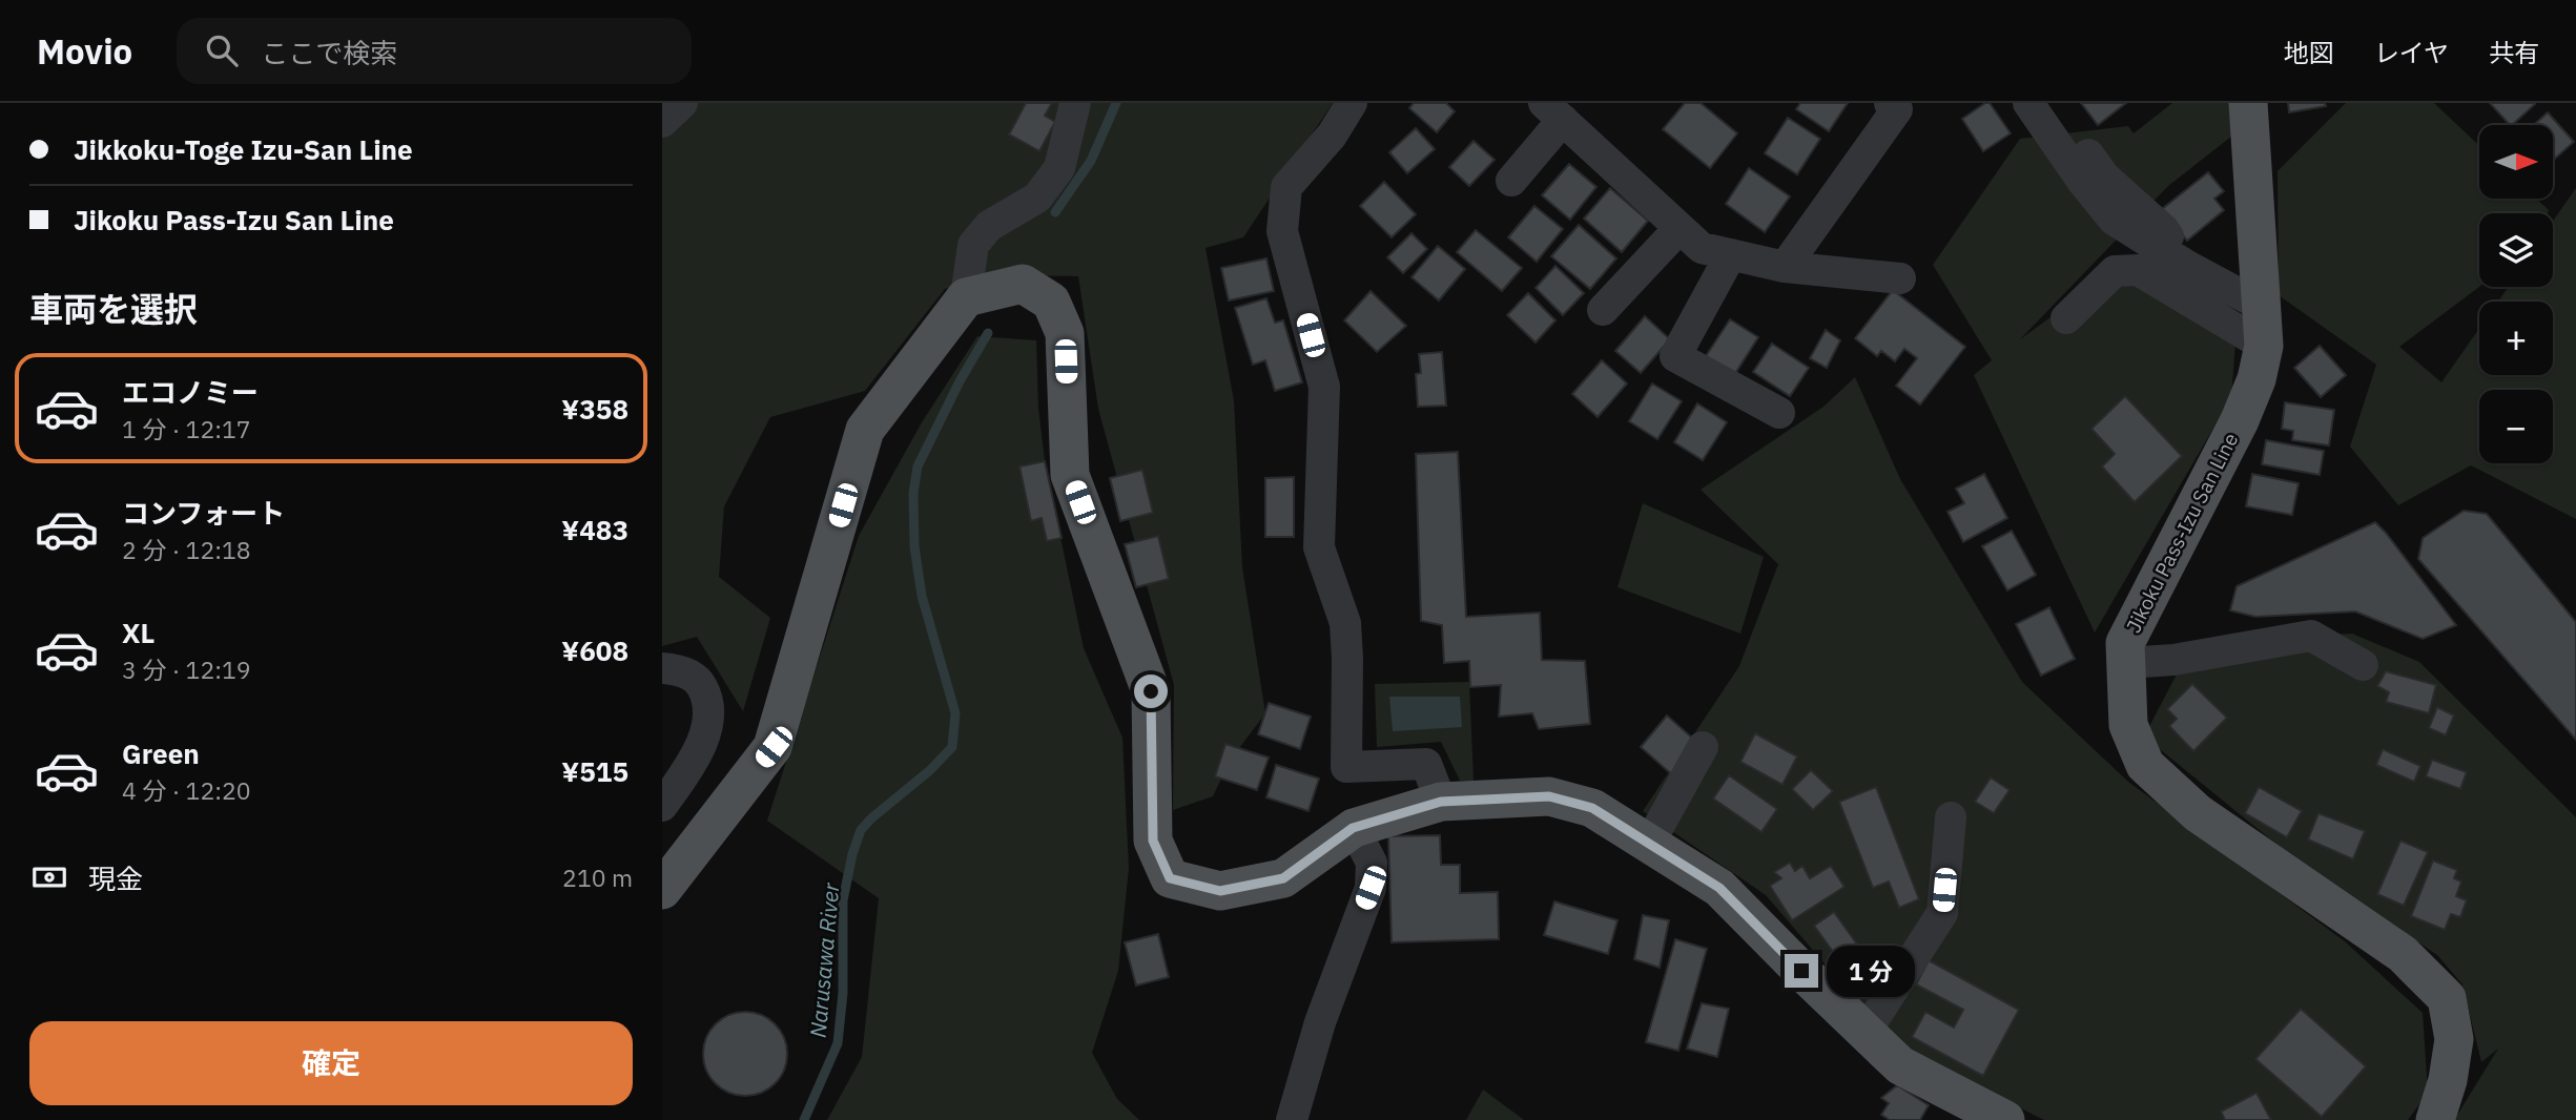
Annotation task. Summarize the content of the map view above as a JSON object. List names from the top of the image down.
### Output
{
  "streets": {
    "main road": ["Jikoku Pass-Izu San Line"]
  },
  "water": ["Narusawa River"],
  "north": "right",
  "page": {
    "header": "Movio",
    "search": "ここで検索",
    "nav": ["地図", "レイヤ", "共有"],
    "banner": ["Jikkoku-Toge Izu-San Line", "Jikoku Pass-Izu San Line"],
    "map_buttons": ["+", "−"],
    "heading": "車両を選択",
    "list": [
      {
        "name": "エコノミー",
        "note": "1 分 · 12:17",
        "value": "¥358"
      },
      {
        "name": "コンフォート",
        "note": "2 分 · 12:18",
        "value": "¥483"
      },
      {
        "name": "XL",
        "note": "3 分 · 12:19",
        "value": "¥608"
      },
      {
        "name": "Green",
        "note": "4 分 · 12:20",
        "value": "¥515"
      }
    ],
    "pay": ["現金", "210 m"],
    "bubble": "1 分",
    "buttons": "確定"
  }
}
